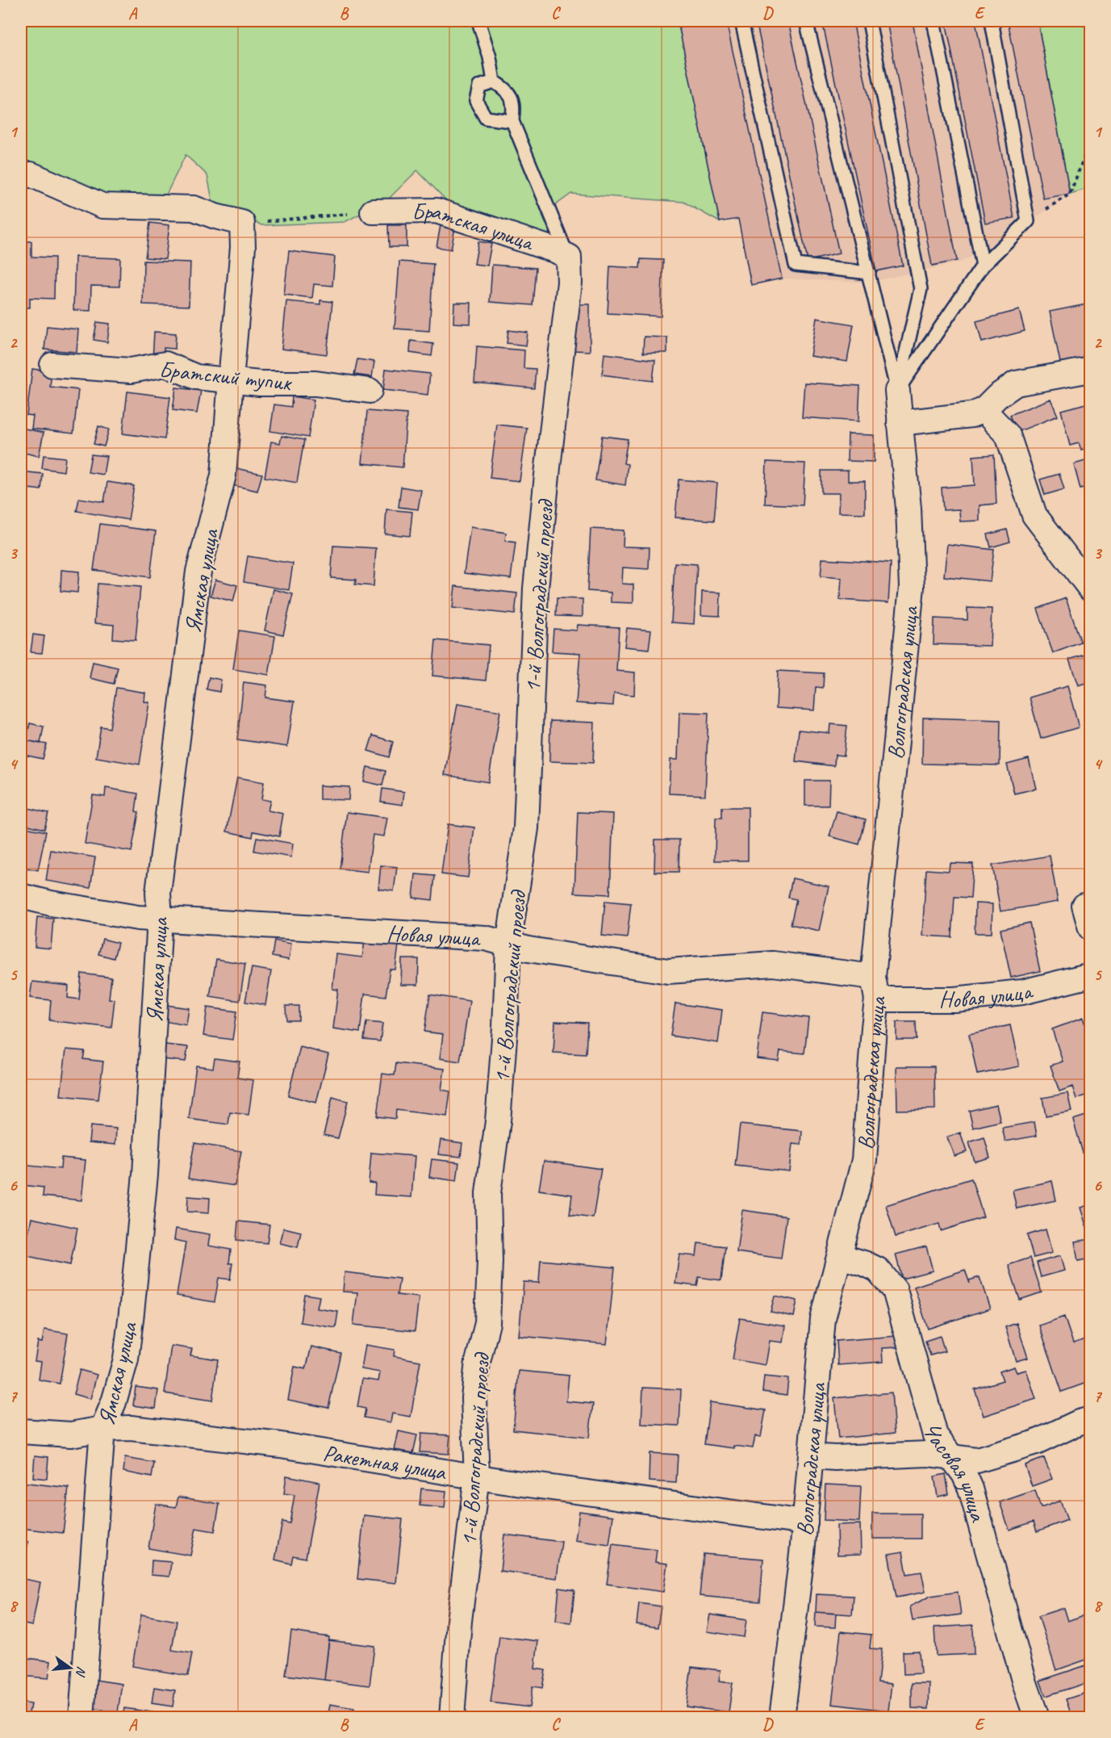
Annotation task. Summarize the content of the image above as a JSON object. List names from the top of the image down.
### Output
{
  "streets": {
    "street": [
      "Братская улица",
      "Братский тупик",
      "Ямская улица",
      "1-й Волгоградский проезд",
      "Волгоградская улица",
      "Новая улица",
      "Ракетная улица",
      "Часовая улица"
    ]
  },
  "crossings": [
    ["Братская улица", "1-й Волгоградский проезд"],
    ["Братский тупик", "Ямская улица"],
    ["Ямская улица", "Новая улица"],
    ["Ямская улица", "Ракетная улица"],
    ["1-й Волгоградский проезд", "Новая улица"],
    ["1-й Волгоградский проезд", "Ракетная улица"],
    ["Волгоградская улица", "Новая улица"],
    ["Волгоградская улица", "Ракетная улица"],
    ["Волгоградская улица", "Часовая улица"]
  ],
  "north": "right",
  "grid": {
    "columns": [
      "A",
      "B",
      "C",
      "D",
      "E"
    ],
    "rows": [
      "1",
      "2",
      "3",
      "4",
      "5",
      "6",
      "7",
      "8"
    ]
  }
}
